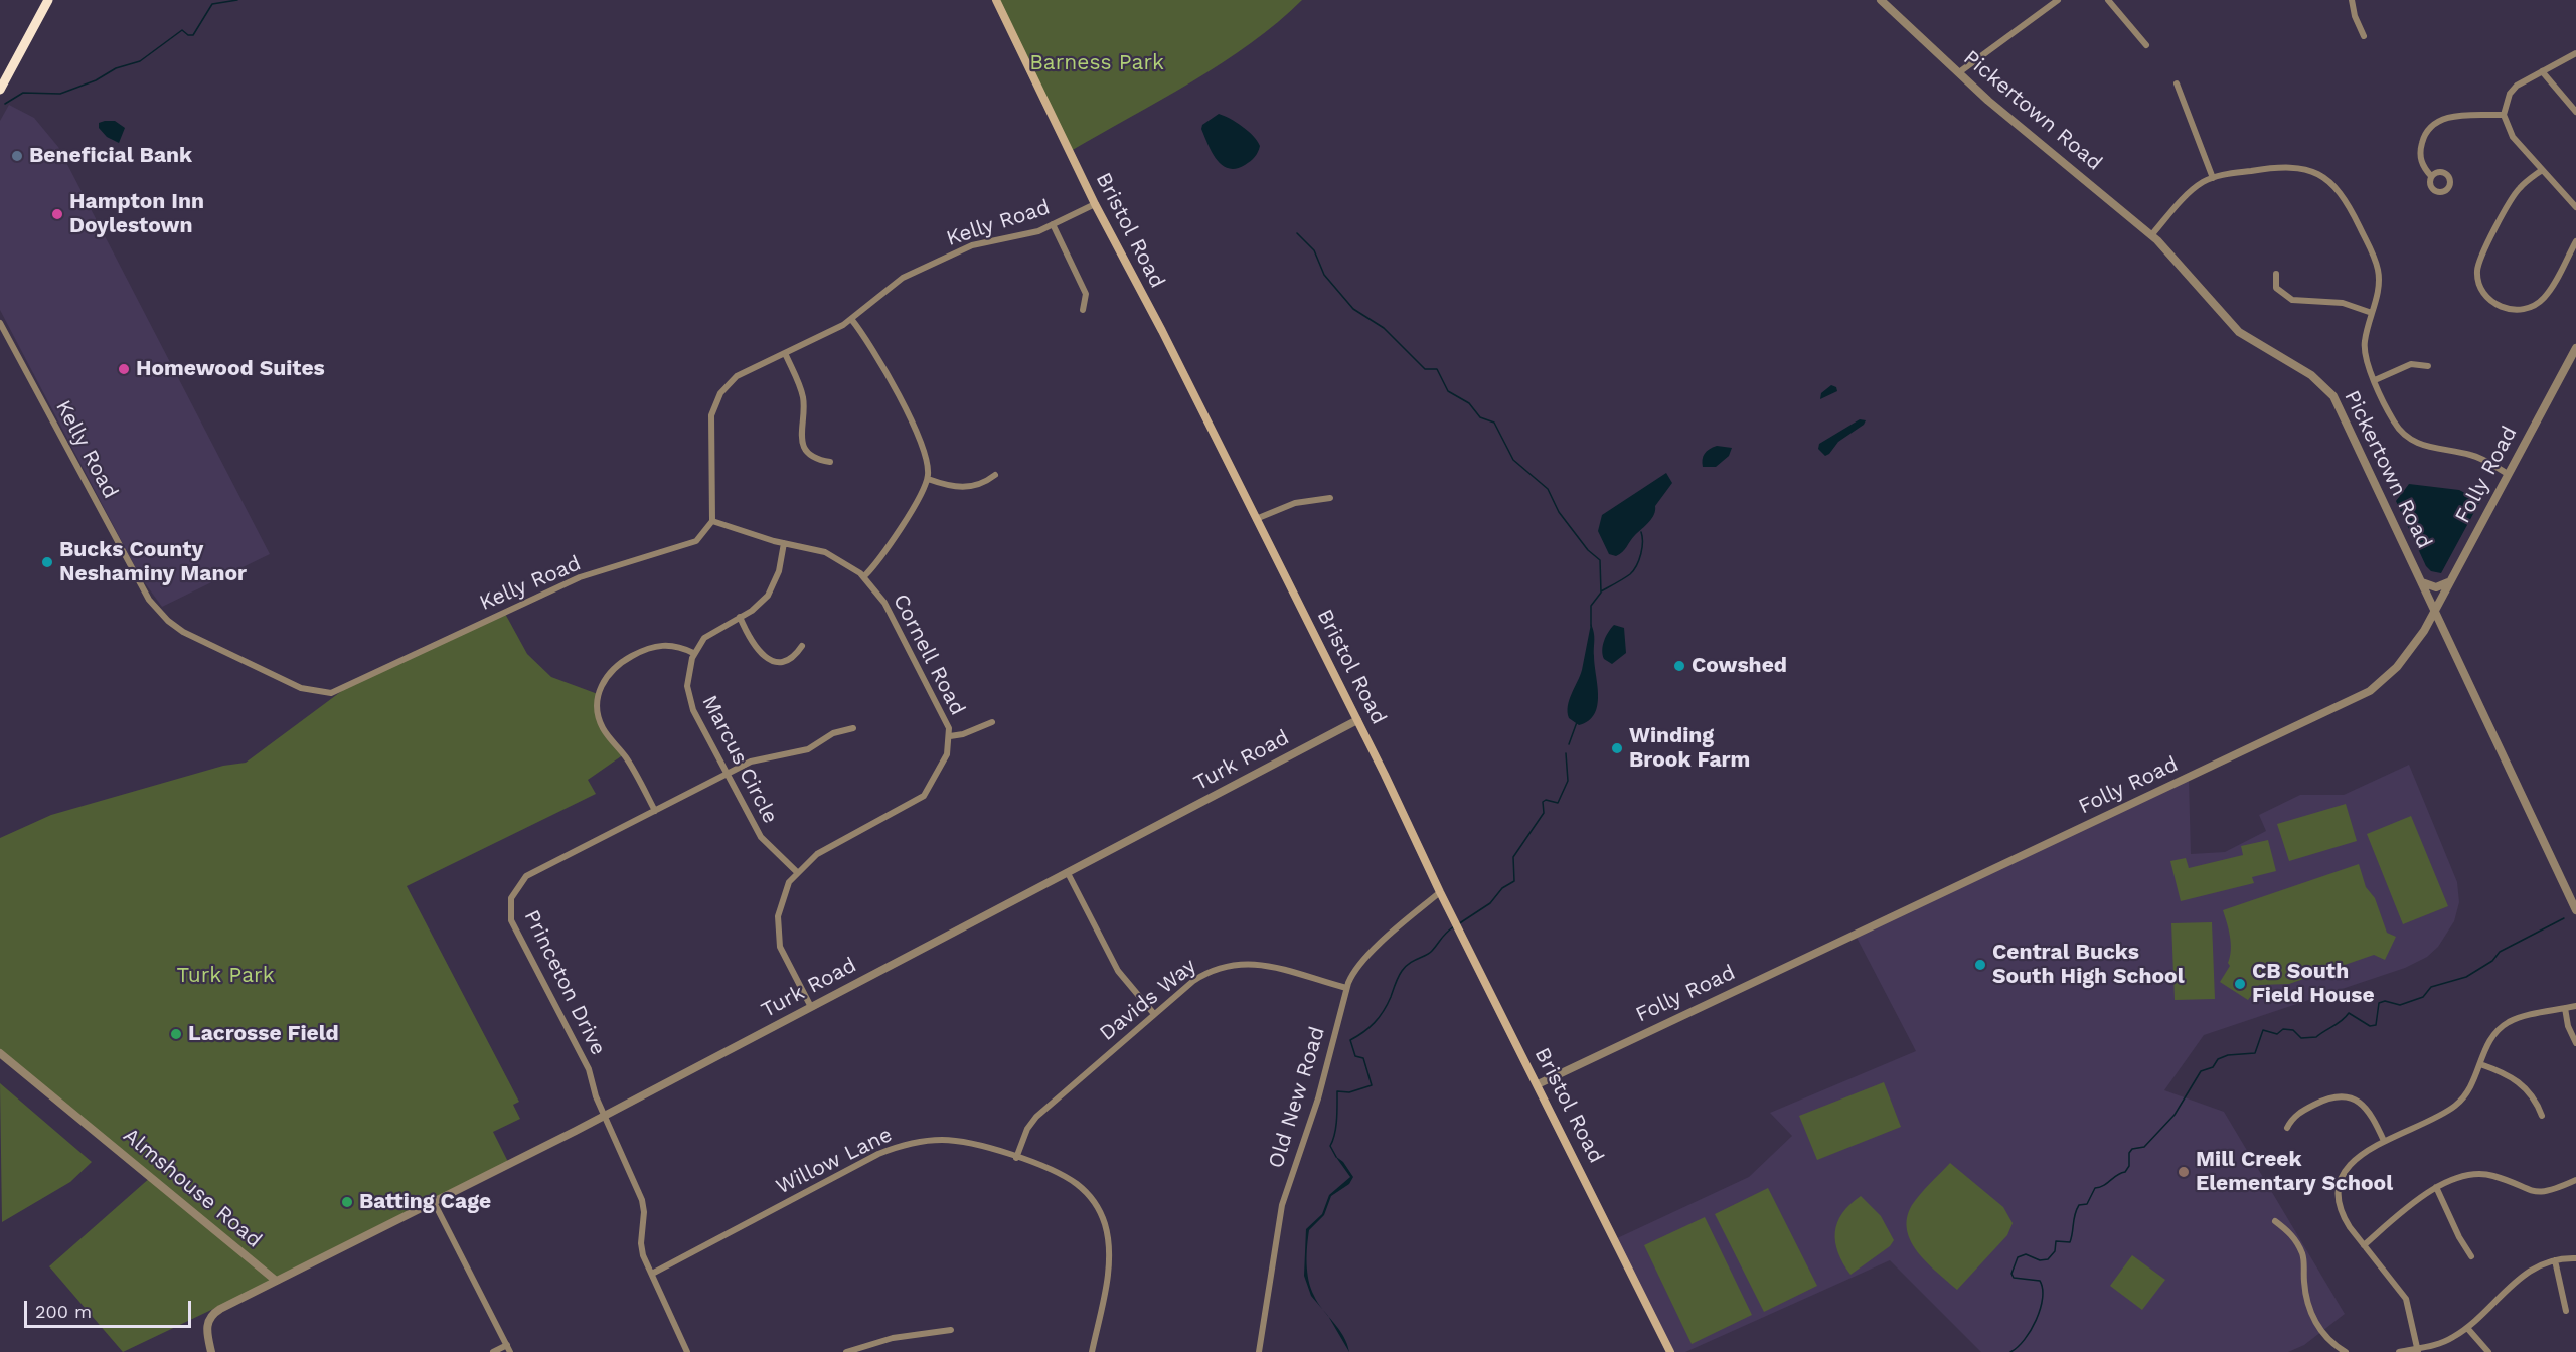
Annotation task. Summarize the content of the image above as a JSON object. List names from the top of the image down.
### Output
{
  "streets": {
    "main road": ["Bristol Road"],
    "street": [
      "Pickertown Road",
      "Kelly Road",
      "Folly Road",
      "Cornell Road",
      "Marcus Circle",
      "Turk Road",
      "Princeton Drive",
      "Davids Way",
      "Old New Road",
      "Willow Lane",
      "Almshouse Road"
    ]
  },
  "crossings": [
    ["Pickertown Road", "Folly Road"],
    ["Kelly Road", "Bristol Road"],
    ["Kelly Road", "Cornell Road"],
    ["Bristol Road", "Folly Road"],
    ["Bristol Road", "Turk Road"],
    ["Bristol Road", "Old New Road"],
    ["Cornell Road", "Marcus Circle"],
    ["Cornell Road", "Turk Road"],
    ["Marcus Circle", "Princeton Drive"],
    ["Turk Road", "Princeton Drive"],
    ["Turk Road", "Almshouse Road"],
    ["Davids Way", "Old New Road"],
    ["Davids Way", "Willow Lane"]
  ],
  "parks": ["Barness Park", "Turk Park"],
  "places": [
    "Beneficial Bank",
    "Hampton Inn Doylestown",
    "Homewood Suites",
    "Bucks County Neshaminy Manor",
    "Cowshed",
    "Winding Brook Farm",
    "Central Bucks South High School",
    "CB South Field House",
    "Lacrosse Field",
    "Mill Creek Elementary School",
    "Batting Cage"
  ],
  "scale_bar": "200 m"
}
